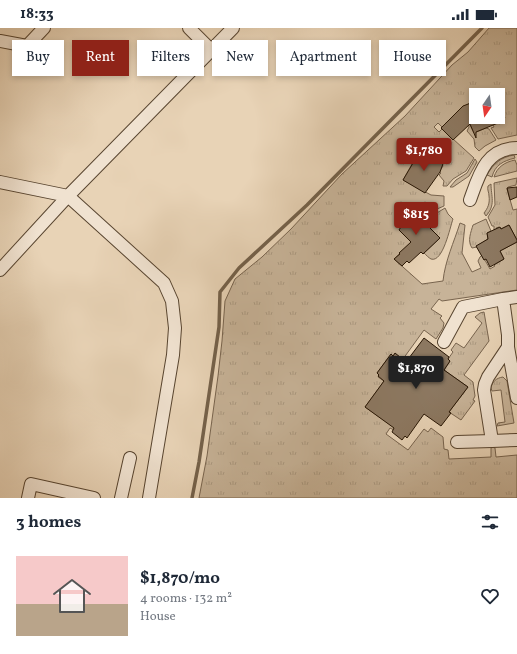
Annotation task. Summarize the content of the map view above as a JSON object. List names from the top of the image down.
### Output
{
  "north": "bottom",
  "page": {
    "status": "18:33",
    "chip": [
      "Buy",
      "Rent",
      "Filters",
      "New",
      "Apartment",
      "House"
    ],
    "price": ["$1,780", "$815", "$1,870"],
    "heading": "3 homes",
    "list": [
      {
        "name": "$1,870/mo",
        "note": "4 rooms · 132 m² · House"
      }
    ]
  }
}
